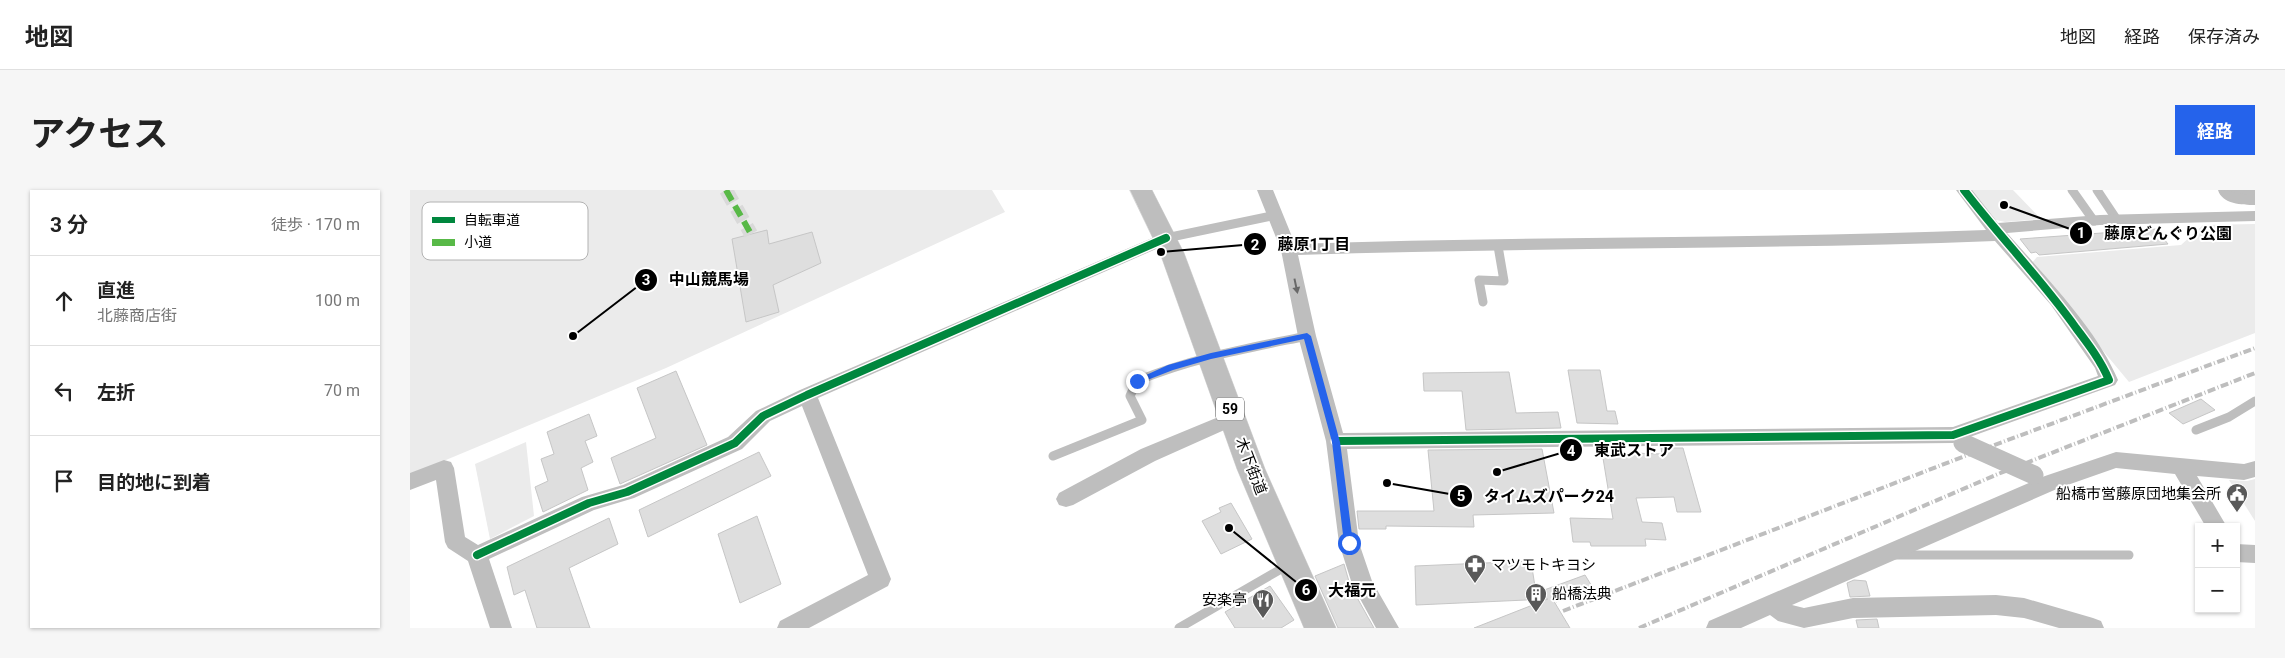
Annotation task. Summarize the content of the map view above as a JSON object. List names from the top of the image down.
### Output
{
  "streets": {
    "main road": ["59", "木下街道"]
  },
  "places": {
    "other": [
      "藤原どんぐり公園",
      "藤原1丁目",
      "中山競馬場",
      "東武ストア",
      "タイムズパーク24",
      "大福元"
    ],
    "public building": ["船橋市営藤原団地集会所"],
    "pharmacy": ["マツモトキヨシ"],
    "building": ["船橋法典"],
    "restaurant": ["安楽亭"]
  },
  "legend": ["自転車道", "小道"],
  "page": {
    "header": "地図",
    "nav": ["地図", "経路", "保存済み"],
    "title": "アクセス",
    "buttons": "経路",
    "heading": ["3 分", "徒歩 · 170 m"],
    "list": [
      ["直進", "北藤商店街", "100 m"],
      ["左折", "70 m"],
      "目的地に到着"
    ],
    "map_buttons": ["+", "−"]
  }
}
